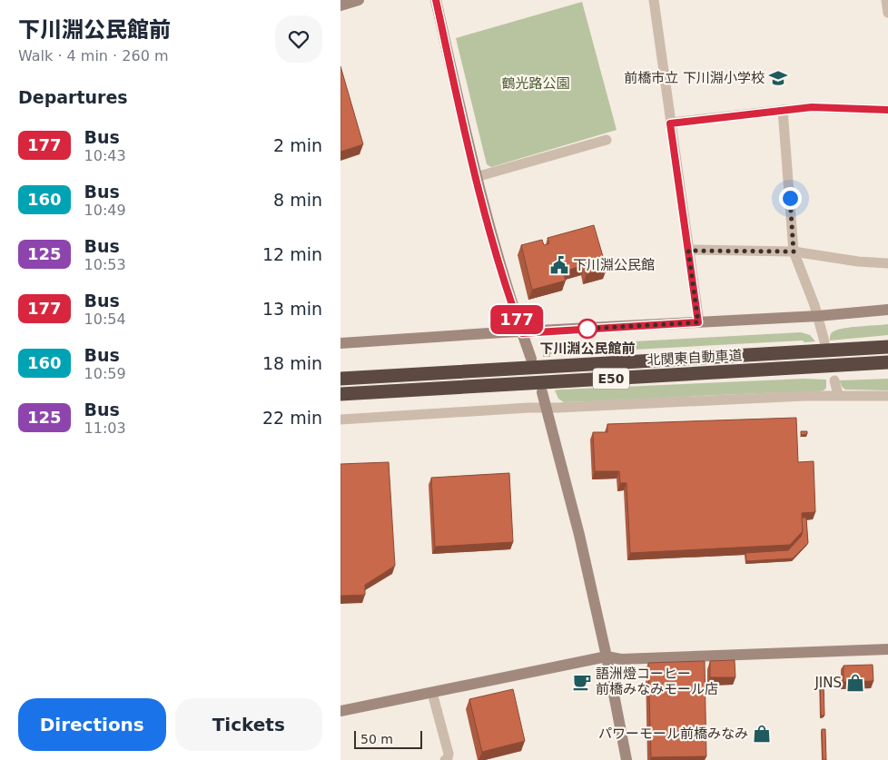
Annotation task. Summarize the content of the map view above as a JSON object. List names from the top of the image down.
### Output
{
  "streets": {
    "highway": ["北関東自動車道", "E50"]
  },
  "parks": ["鶴光路公園"],
  "places": {
    "school or university": ["前橋市立 下川淵小学校"],
    "public building": ["下川淵公民館"],
    "other": ["下川淵公民館前"],
    "cafe": ["語洲燈コーヒー 前橋みなみモール店"],
    "shop": ["JINS", "パワーモール前橋みなみ"]
  },
  "lines": ["bus line 177"],
  "scale_bar": "50 m",
  "page": {
    "heading": [
      ["下川淵公民館前", "Walk · 4 min · 260 m"],
      "Departures"
    ],
    "on_map": "177",
    "list": [
      {
        "mark": "177",
        "name": "Bus",
        "note": "10:43",
        "value": "2 min"
      },
      {
        "mark": "160",
        "name": "Bus",
        "note": "10:49",
        "value": "8 min"
      },
      {
        "mark": "125",
        "name": "Bus",
        "note": "10:53",
        "value": "12 min"
      },
      {
        "mark": "177",
        "name": "Bus",
        "note": "10:54",
        "value": "13 min"
      },
      {
        "mark": "160",
        "name": "Bus",
        "note": "10:59",
        "value": "18 min"
      },
      {
        "mark": "125",
        "name": "Bus",
        "note": "11:03",
        "value": "22 min"
      }
    ],
    "buttons": ["Directions", "Tickets"],
    "scale": "50 m"
  }
}
